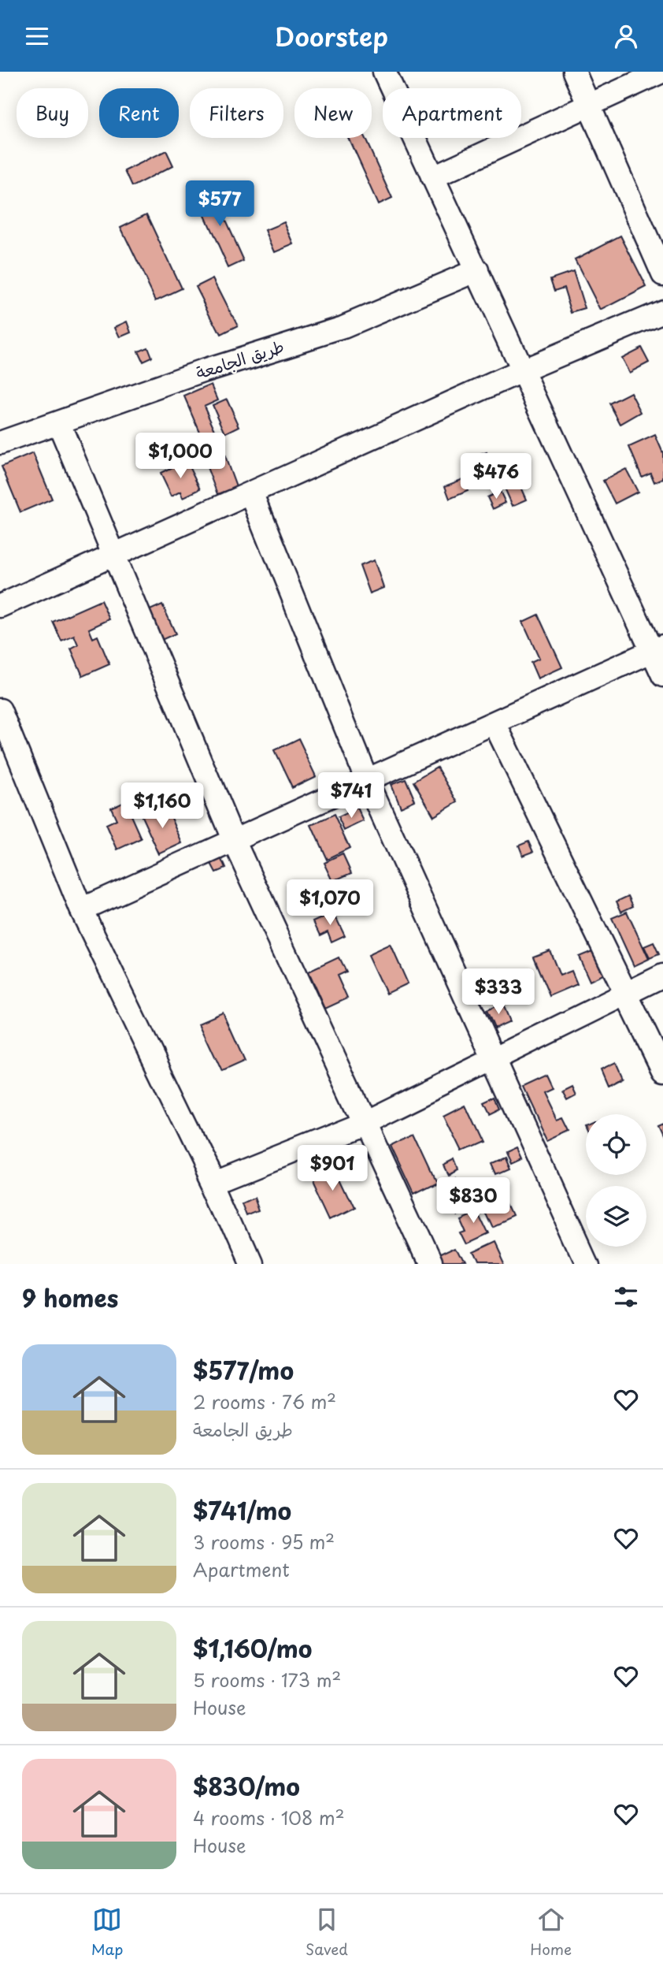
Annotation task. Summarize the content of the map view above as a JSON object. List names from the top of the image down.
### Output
{
  "streets": {
    "street": ["طريق الجامعة"]
  },
  "page": {
    "header": "Doorstep",
    "chip": [
      "Buy",
      "Rent",
      "Filters",
      "New",
      "Apartment"
    ],
    "price": [
      "$577",
      "$1,000",
      "$476",
      "$741",
      "$1,160",
      "$1,070",
      "$333",
      "$901",
      "$830"
    ],
    "heading": "9 homes",
    "list": [
      {
        "name": "$577/mo",
        "note": "2 rooms · 76 m² · طريق الجامعة"
      },
      {
        "name": "$741/mo",
        "note": "3 rooms · 95 m² · Apartment"
      },
      {
        "name": "$1,160/mo",
        "note": "5 rooms · 173 m² · House"
      },
      {
        "name": "$830/mo",
        "note": "4 rooms · 108 m² · House"
      }
    ],
    "tabs": ["Map", "Saved", "Home"]
  }
}
